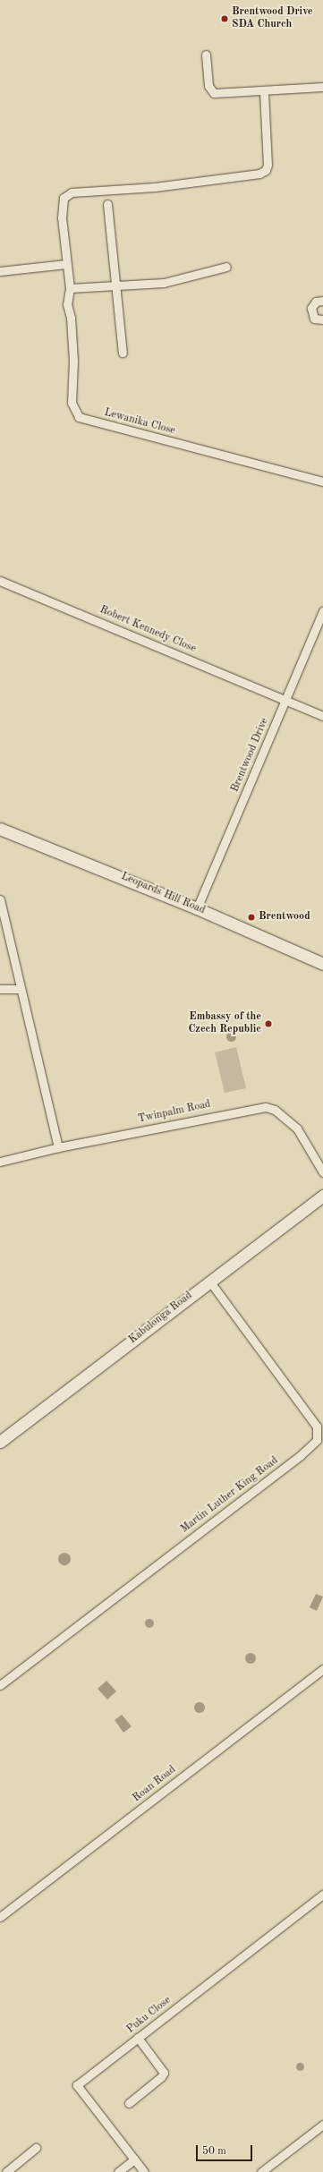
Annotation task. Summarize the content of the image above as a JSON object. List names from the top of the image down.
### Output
{
  "streets": {
    "main road": ["Leopards Hill Road", "Kabulonga Road"],
    "street": [
      "Lewanika Close",
      "Robert Kennedy Close",
      "Brentwood Drive",
      "Twinpalm Road",
      "Martin Luther King Road",
      "Roan Road",
      "Puku Close"
    ]
  },
  "crossings": [
    ["Robert Kennedy Close", "Brentwood Drive"],
    ["Brentwood Drive", "Leopards Hill Road"],
    ["Kabulonga Road", "Martin Luther King Road"]
  ],
  "places": ["Brentwood Drive SDA Church", "Brentwood", "Embassy of the Czech Republic"],
  "scale_bar": "50 m"
}
